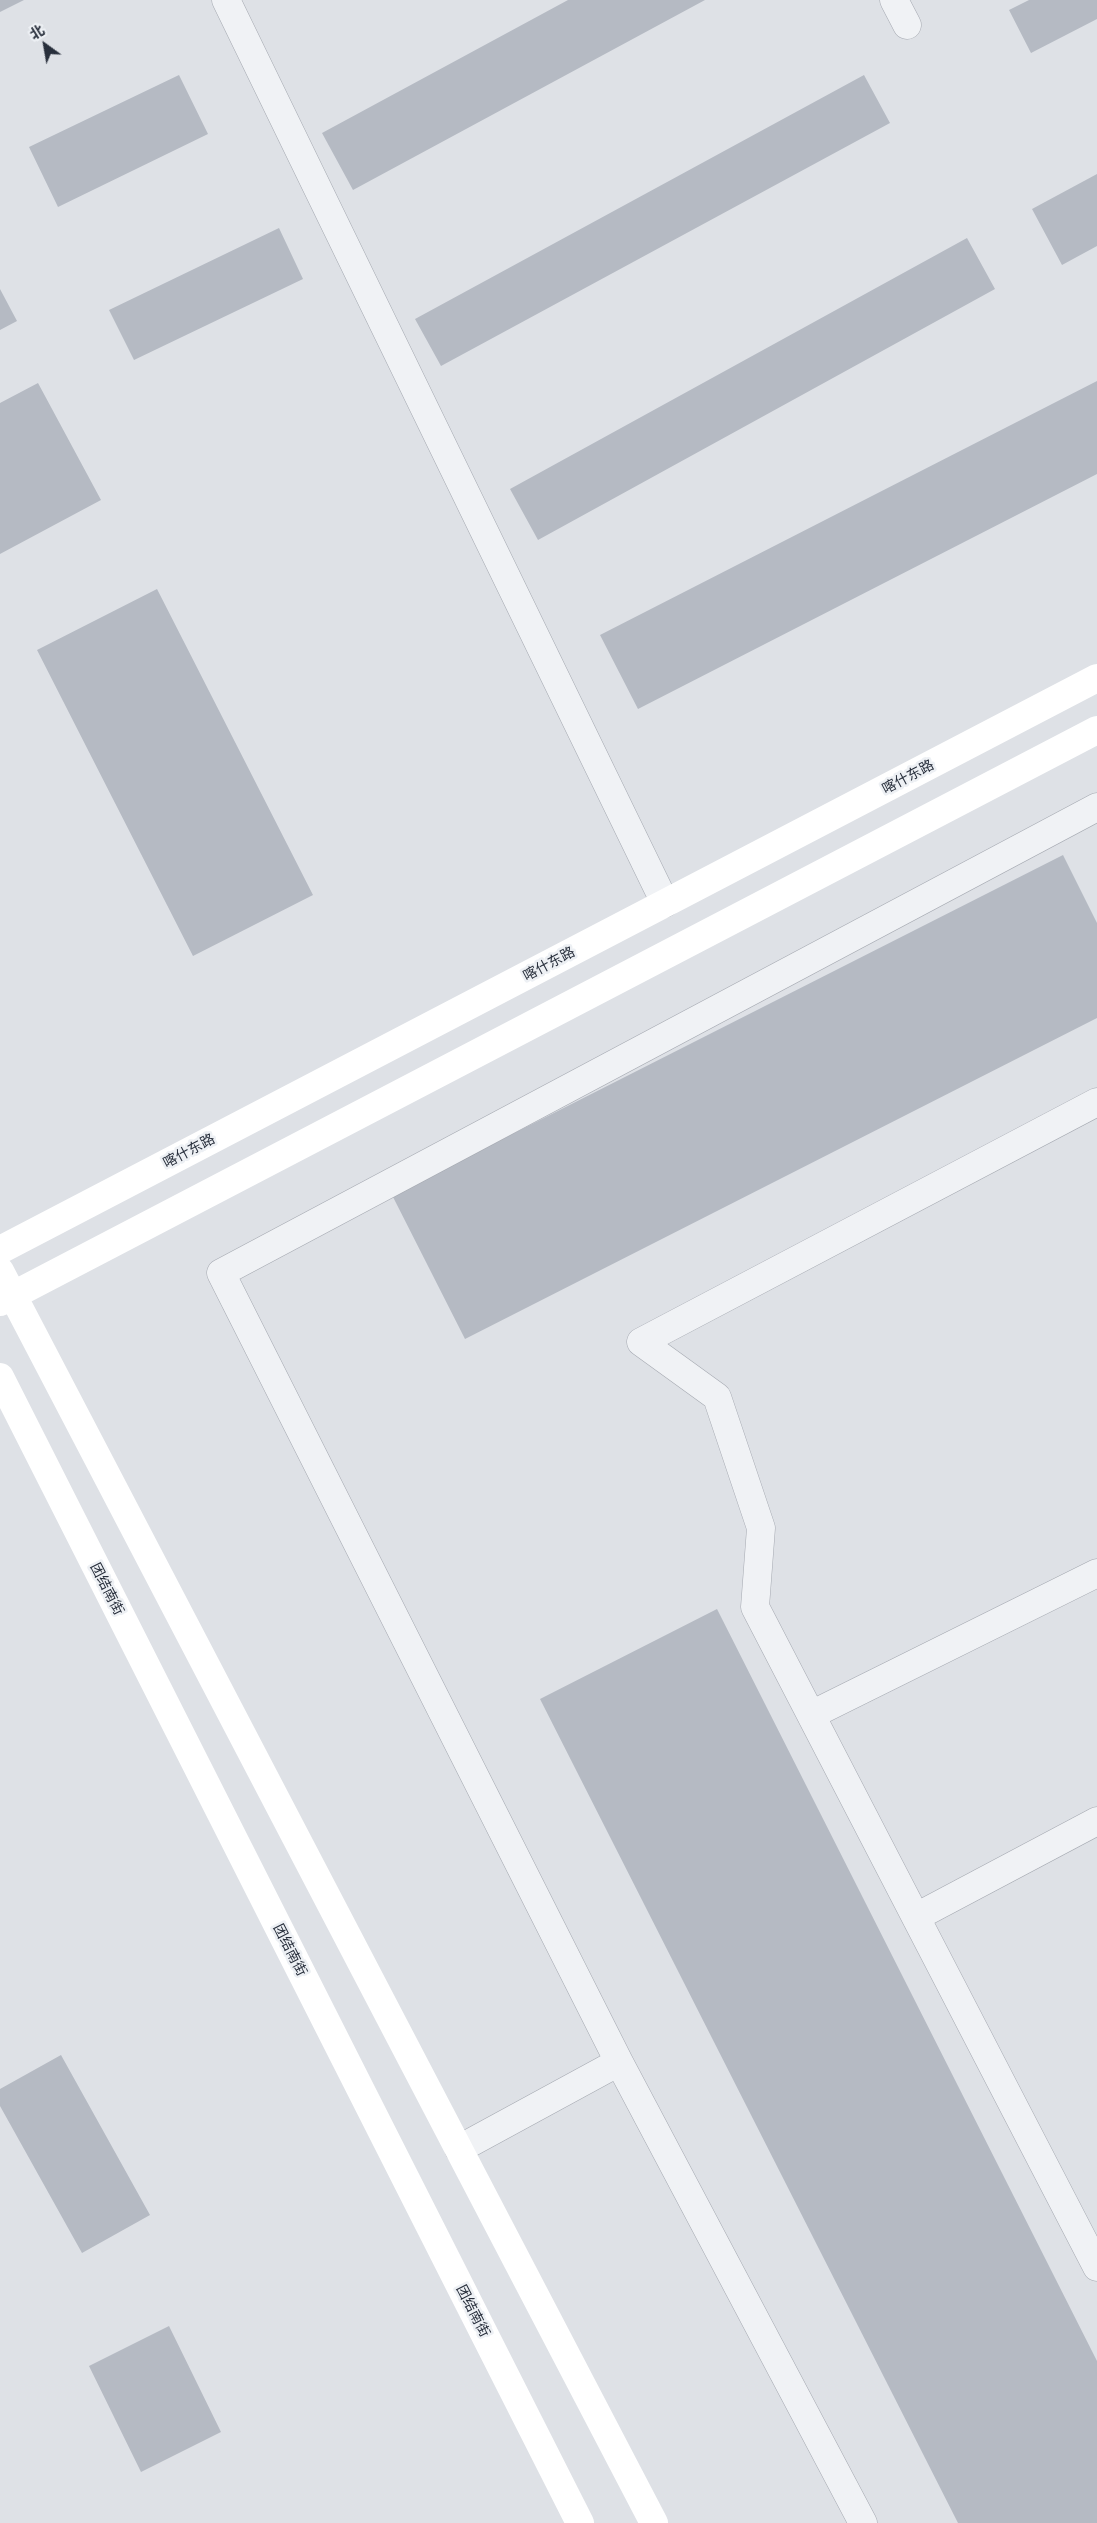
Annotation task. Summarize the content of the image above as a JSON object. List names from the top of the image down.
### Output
{
  "streets": {
    "main road": ["喀什东路", "团结南街"]
  },
  "north": "top left"
}
